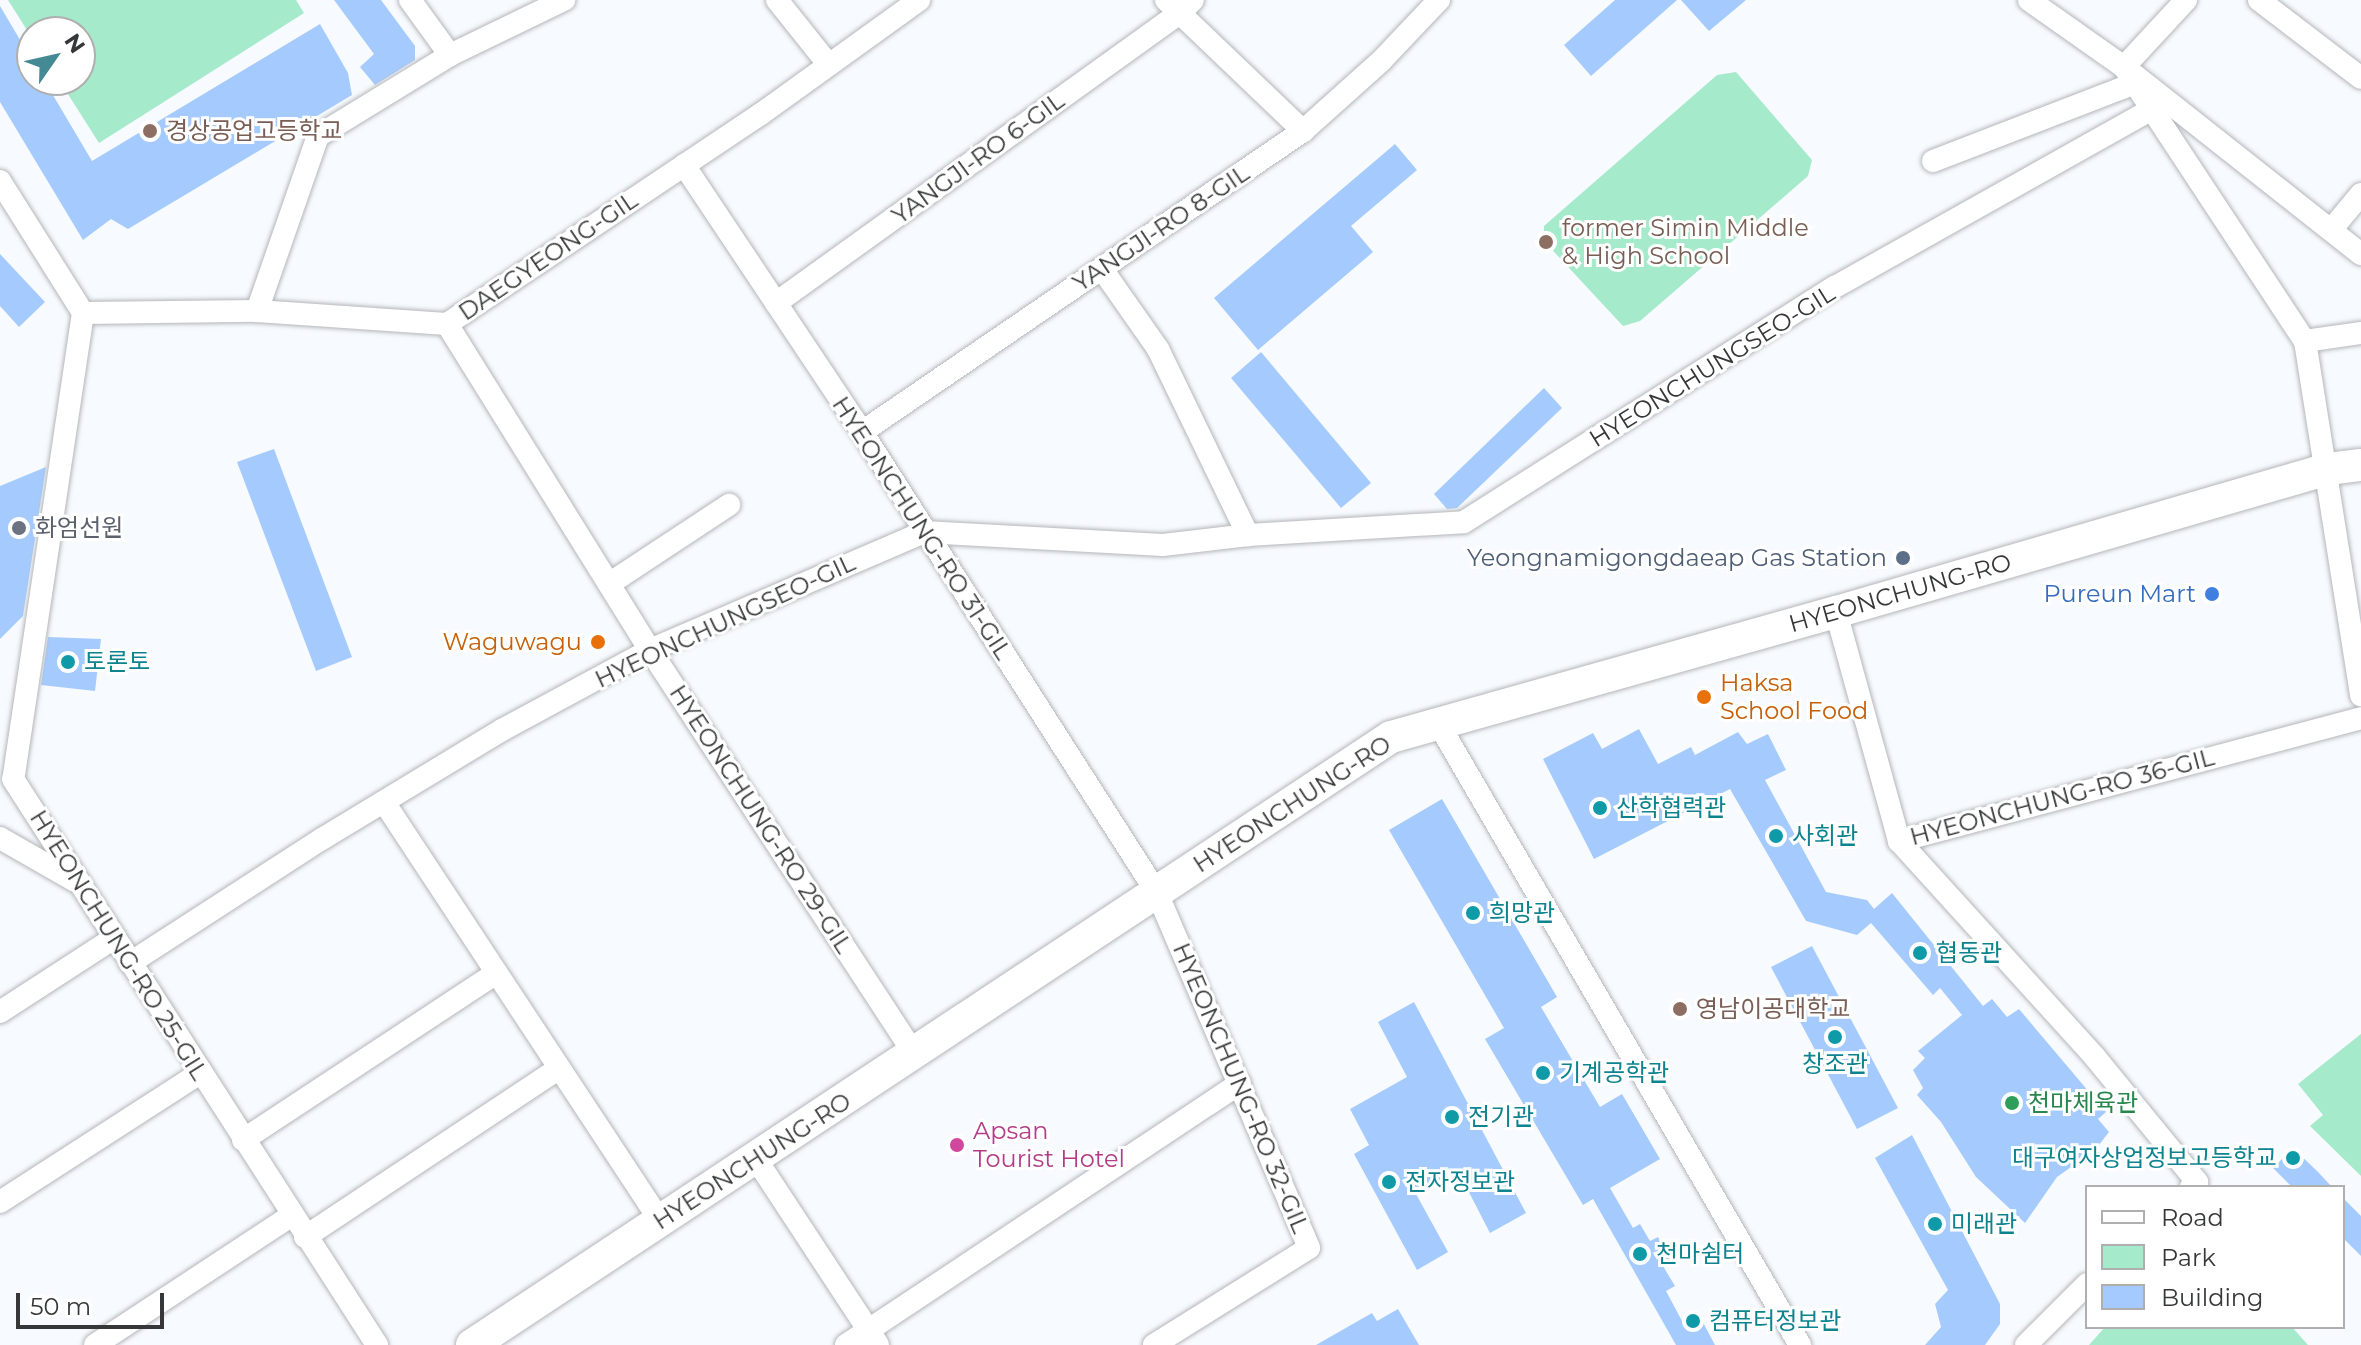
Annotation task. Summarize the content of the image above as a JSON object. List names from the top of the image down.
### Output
{
  "streets": {
    "main road": ["HYEONCHUNG-RO"],
    "street": [
      "YANGJI-RO 6-GIL",
      "YANGJI-RO 8-GIL",
      "DAEGYEONG-GIL",
      "HYEONCHUNGSEO-GIL",
      "HYEONCHUNG-RO 31-GIL",
      "HYEONCHUNG-RO 36-GIL",
      "HYEONCHUNG-RO 29-GIL",
      "HYEONCHUNG-RO 25-GIL",
      "HYEONCHUNG-RO 32-GIL"
    ]
  },
  "crossings": [
    ["YANGJI-RO 6-GIL", "YANGJI-RO 8-GIL"],
    ["YANGJI-RO 6-GIL", "HYEONCHUNG-RO 31-GIL"],
    ["YANGJI-RO 8-GIL", "HYEONCHUNG-RO 31-GIL"],
    ["DAEGYEONG-GIL", "HYEONCHUNG-RO 31-GIL"],
    ["DAEGYEONG-GIL", "HYEONCHUNG-RO 29-GIL"],
    ["DAEGYEONG-GIL", "HYEONCHUNG-RO 25-GIL"],
    ["HYEONCHUNGSEO-GIL", "HYEONCHUNG-RO 31-GIL"],
    ["HYEONCHUNGSEO-GIL", "HYEONCHUNG-RO 29-GIL"],
    ["HYEONCHUNGSEO-GIL", "HYEONCHUNG-RO 25-GIL"],
    ["HYEONCHUNG-RO 31-GIL", "HYEONCHUNG-RO"],
    ["HYEONCHUNG-RO 31-GIL", "HYEONCHUNG-RO 32-GIL"],
    ["HYEONCHUNG-RO", "HYEONCHUNG-RO 36-GIL"],
    ["HYEONCHUNG-RO", "HYEONCHUNG-RO 29-GIL"],
    ["HYEONCHUNG-RO", "HYEONCHUNG-RO 32-GIL"]
  ],
  "places": [
    "경상공업고등학교",
    "former Simin Middle & High School",
    "화엄선원",
    "Yeongnamigongdaeap Gas Station",
    "Pureun Mart",
    "Waguwagu",
    "토론토",
    "Haksa School Food",
    "산학협력관",
    "사회관",
    "희망관",
    "협동관",
    "영남이공대학교",
    "창조관",
    "기계공학관",
    "천마체육관",
    "전기관",
    "Apsan Tourist Hotel",
    "대구여자상업정보고등학교",
    "전자정보관",
    "미래관",
    "천마쉼터",
    "컴퓨터정보관"
  ],
  "legend": ["Road", "Park", "Building"],
  "scale_bar": "50 m",
  "north": "top right"
}
